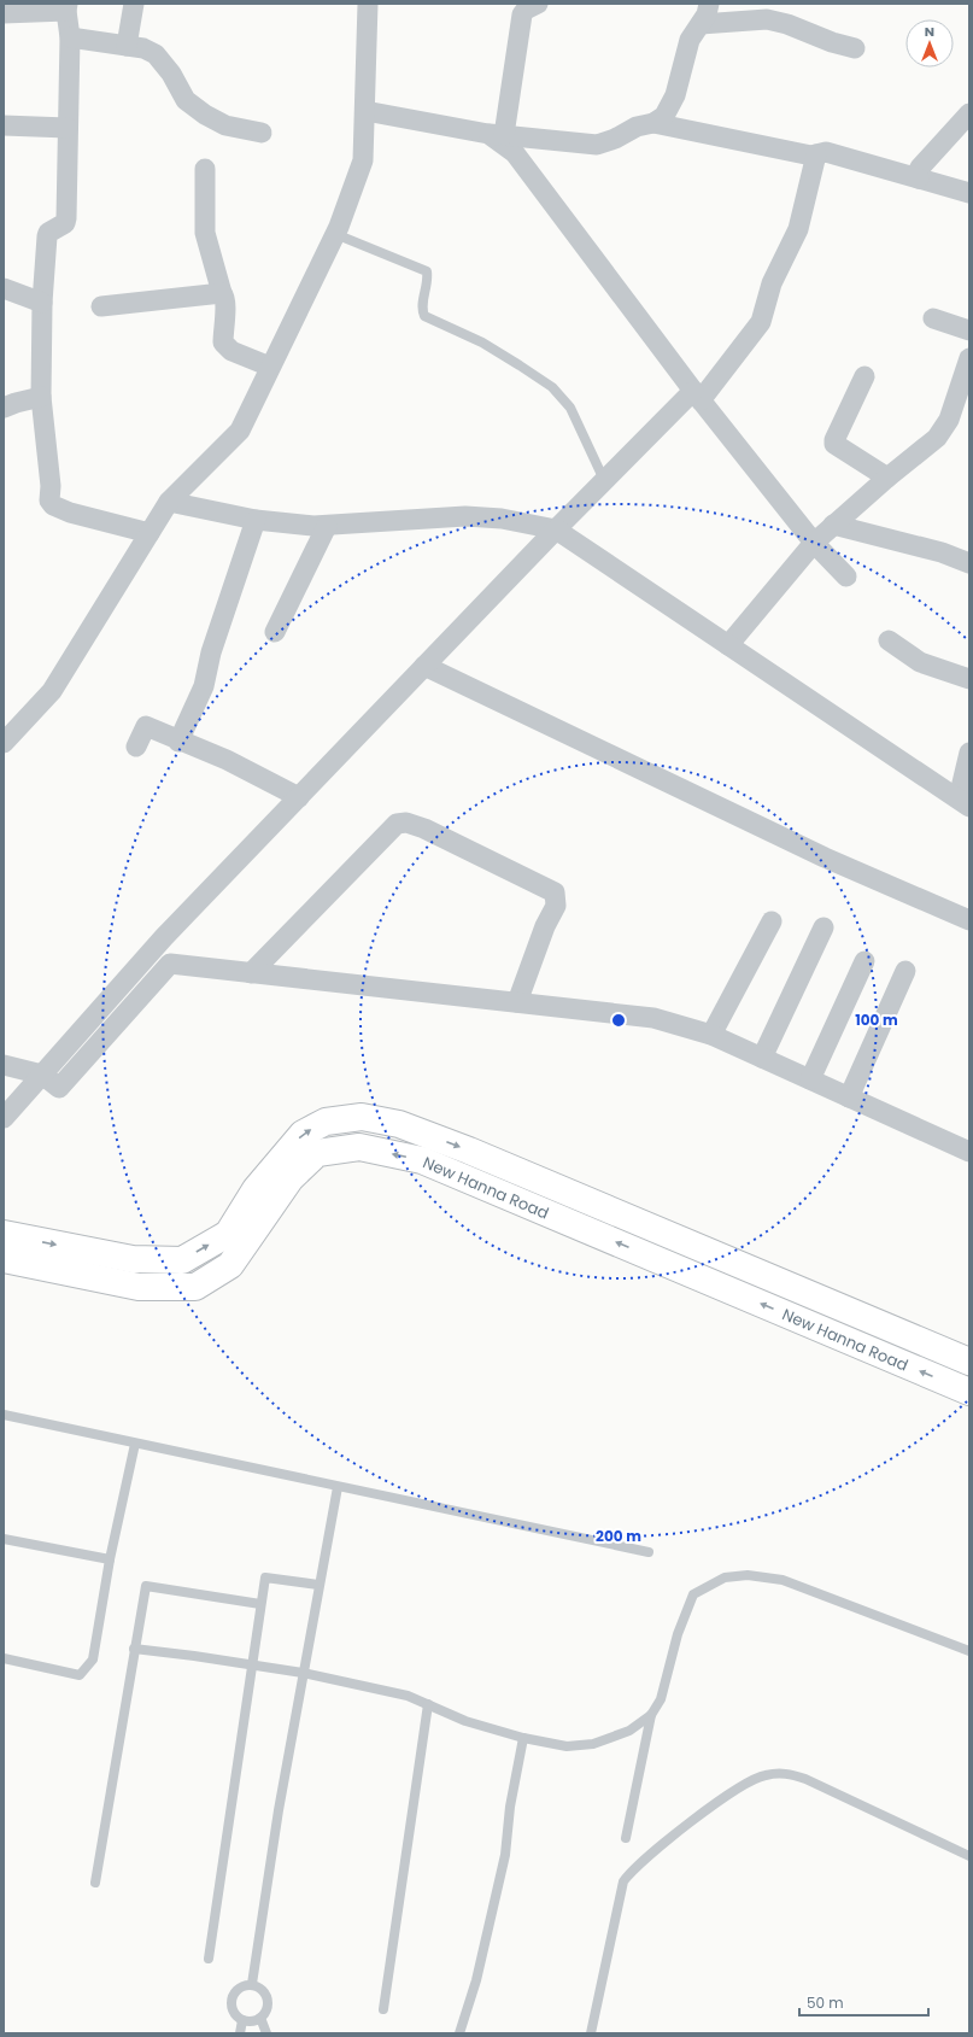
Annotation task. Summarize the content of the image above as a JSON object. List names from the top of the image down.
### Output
{
  "streets": {
    "main road": ["New Hanna Road"]
  },
  "scale_bar": "50 m",
  "north": "top",
  "rings": ["100 m", "200 m"]
}
